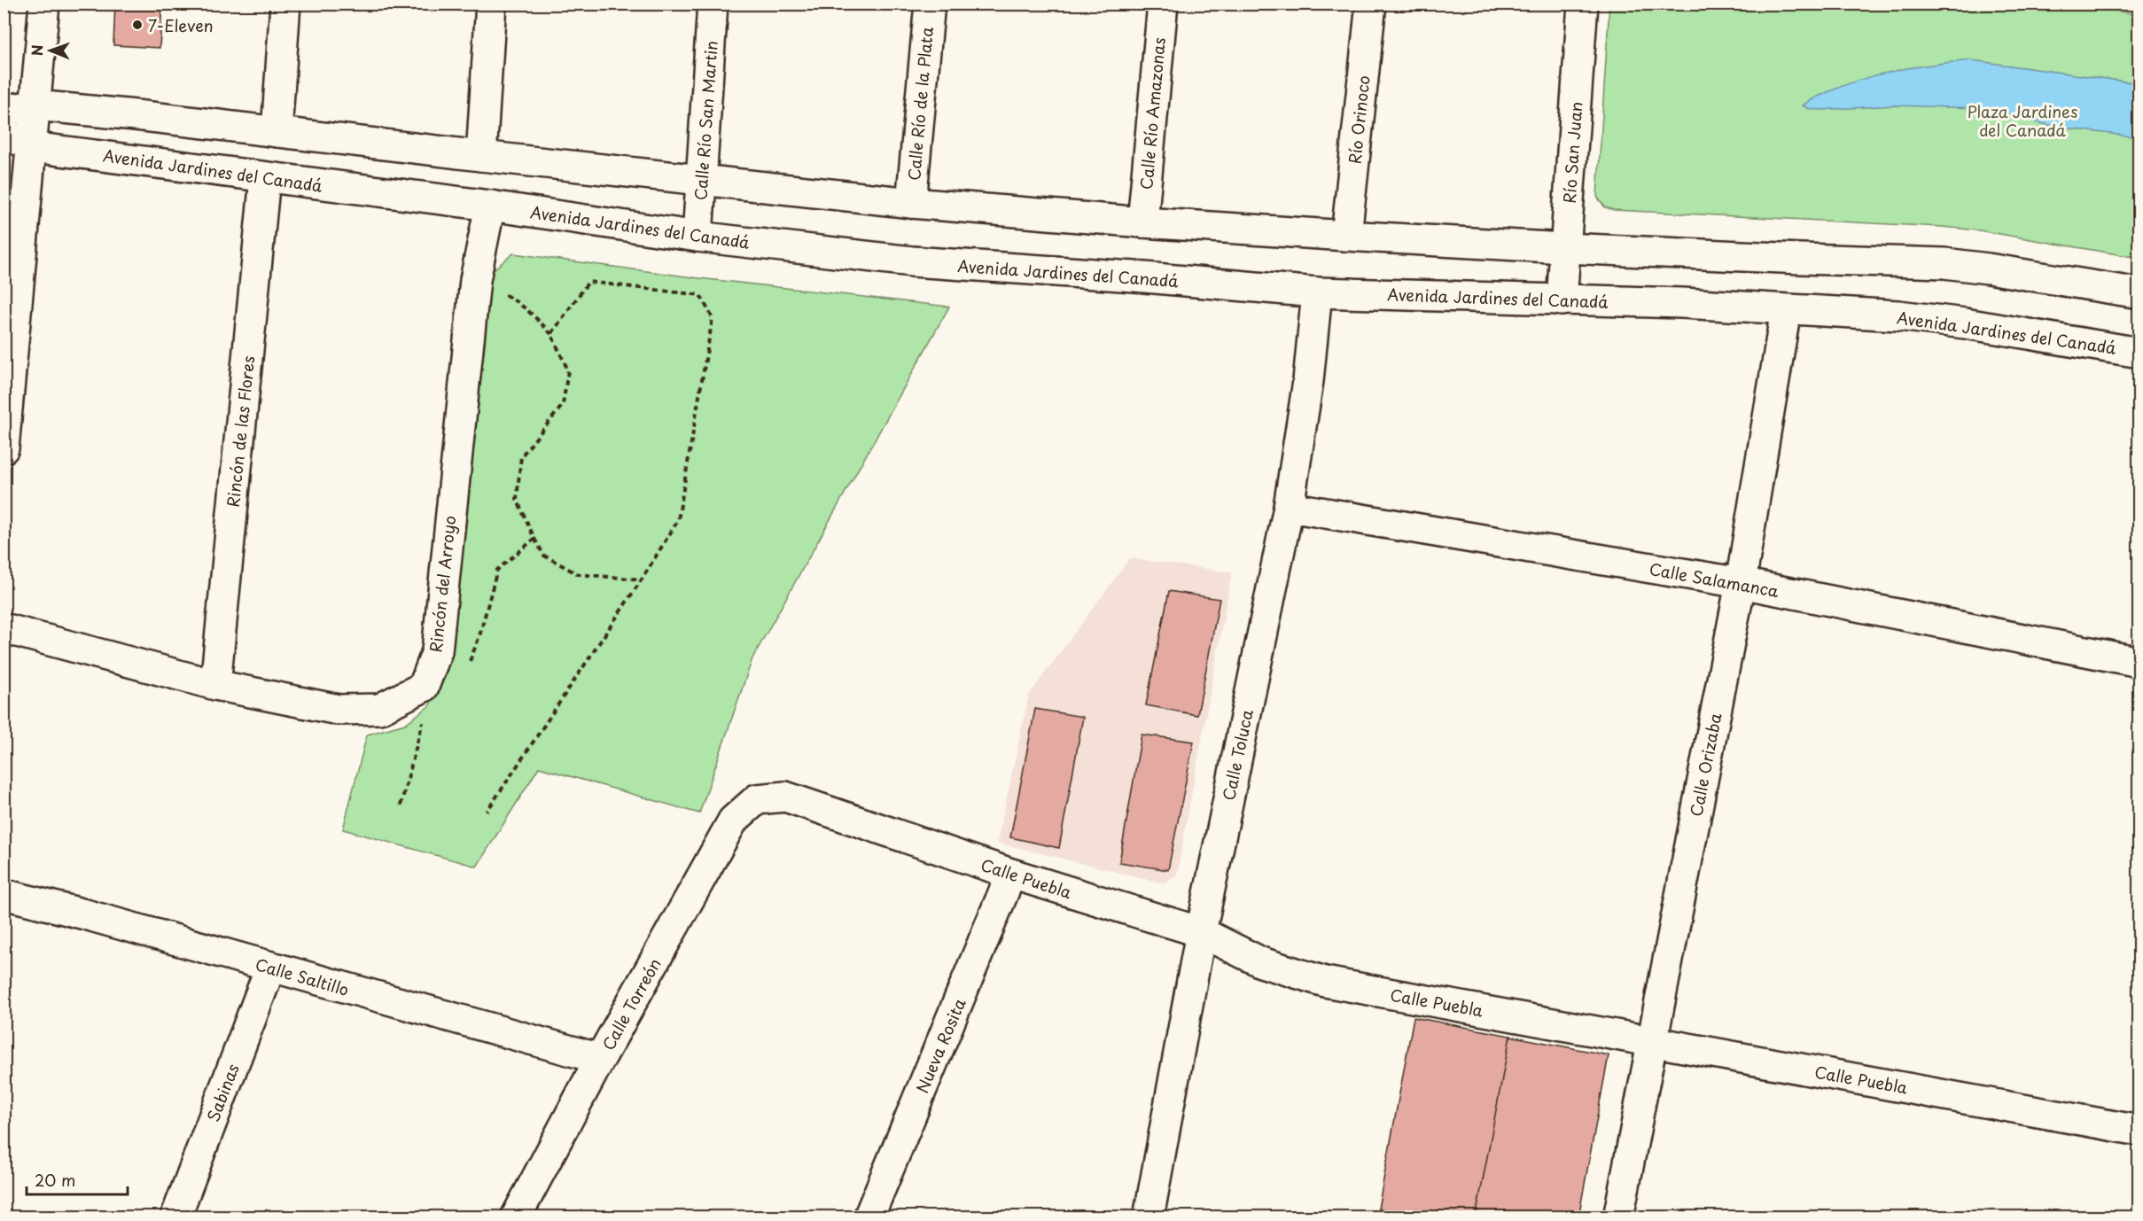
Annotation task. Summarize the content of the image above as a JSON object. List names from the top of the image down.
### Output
{
  "streets": {
    "street": [
      "Calle Río de la Plata",
      "Calle Río Amazonas",
      "Río Orinoco",
      "Calle Río San Martin",
      "Río San Juan",
      "Avenida Jardines del Canadá",
      "Rincón de las Flores",
      "Calle Salamanca",
      "Rincón del Arroyo",
      "Calle Toluca",
      "Calle Orizaba",
      "Calle Puebla",
      "Calle Saltillo",
      "Calle Torreón",
      "Nueva Rosita",
      "Sabinas"
    ]
  },
  "crossings": [
    ["Calle Río San Martin", "Avenida Jardines del Canadá"],
    ["Río San Juan", "Avenida Jardines del Canadá"],
    ["Avenida Jardines del Canadá", "Rincón de las Flores"],
    ["Avenida Jardines del Canadá", "Rincón del Arroyo"],
    ["Avenida Jardines del Canadá", "Calle Toluca"],
    ["Avenida Jardines del Canadá", "Calle Orizaba"],
    ["Rincón de las Flores", "Rincón del Arroyo"],
    ["Calle Salamanca", "Calle Toluca"],
    ["Calle Salamanca", "Calle Orizaba"],
    ["Calle Toluca", "Calle Puebla"],
    ["Calle Orizaba", "Calle Puebla"],
    ["Calle Puebla", "Calle Torreón"],
    ["Calle Puebla", "Nueva Rosita"],
    ["Calle Saltillo", "Calle Torreón"],
    ["Calle Saltillo", "Sabinas"]
  ],
  "parks": ["Plaza Jardines del Canadá"],
  "places": ["7-Eleven"],
  "scale_bar": "20 m",
  "north": "left"
}
